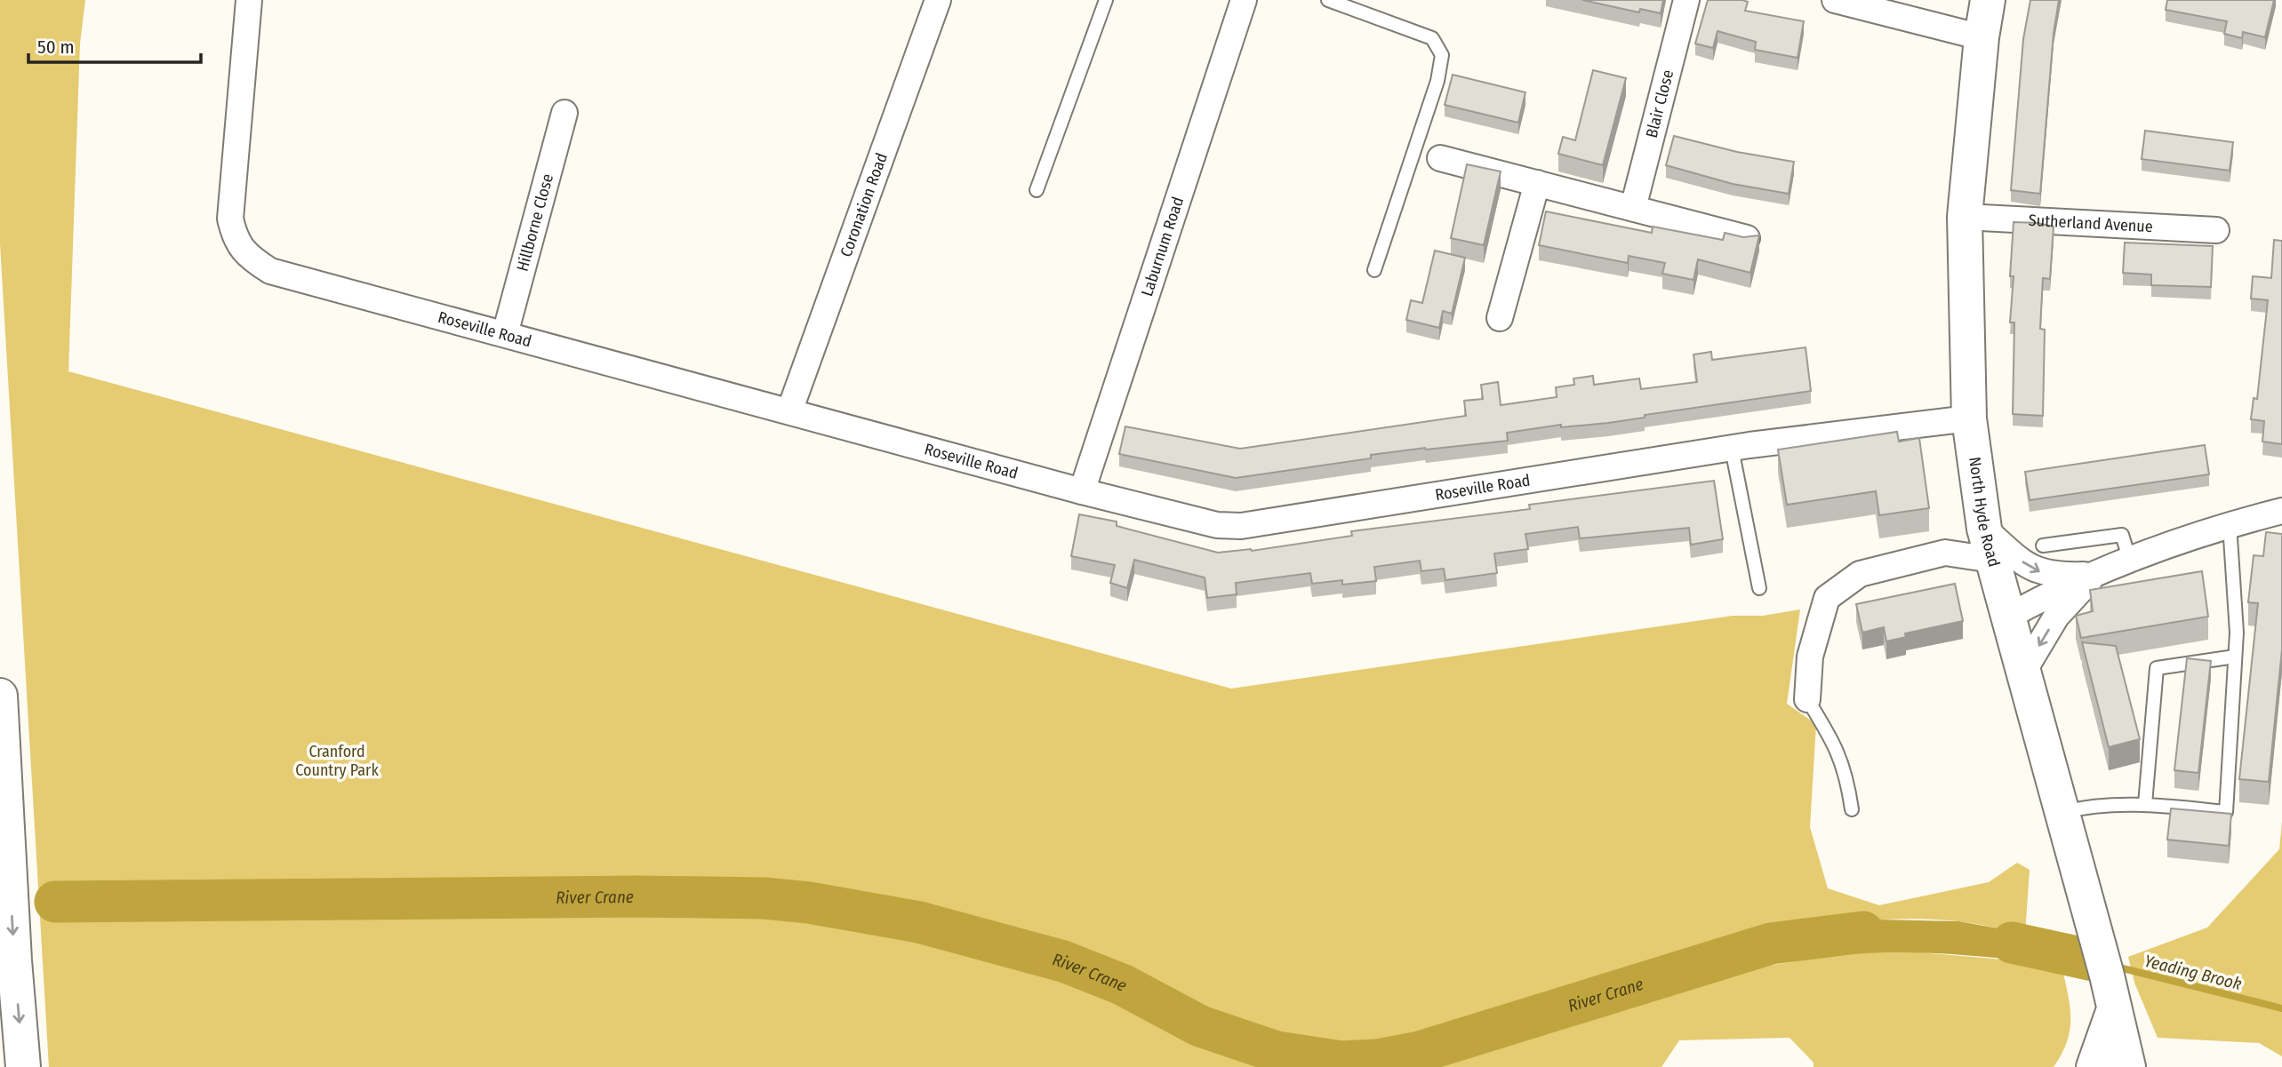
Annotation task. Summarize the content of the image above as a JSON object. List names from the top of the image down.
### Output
{
  "streets": {
    "main road": ["North Hyde Road"],
    "street": [
      "Blair Close",
      "Coronation Road",
      "Hillborne Close",
      "Sutherland Avenue",
      "Laburnum Road",
      "Roseville Road"
    ]
  },
  "crossings": [
    ["Coronation Road", "Roseville Road"],
    ["Hillborne Close", "Roseville Road"],
    ["Sutherland Avenue", "North Hyde Road"],
    ["Laburnum Road", "Roseville Road"],
    ["Roseville Road", "North Hyde Road"]
  ],
  "water": ["River Crane", "Yeading Brook"],
  "parks": ["Cranford Country Park"],
  "scale_bar": "50 m"
}
